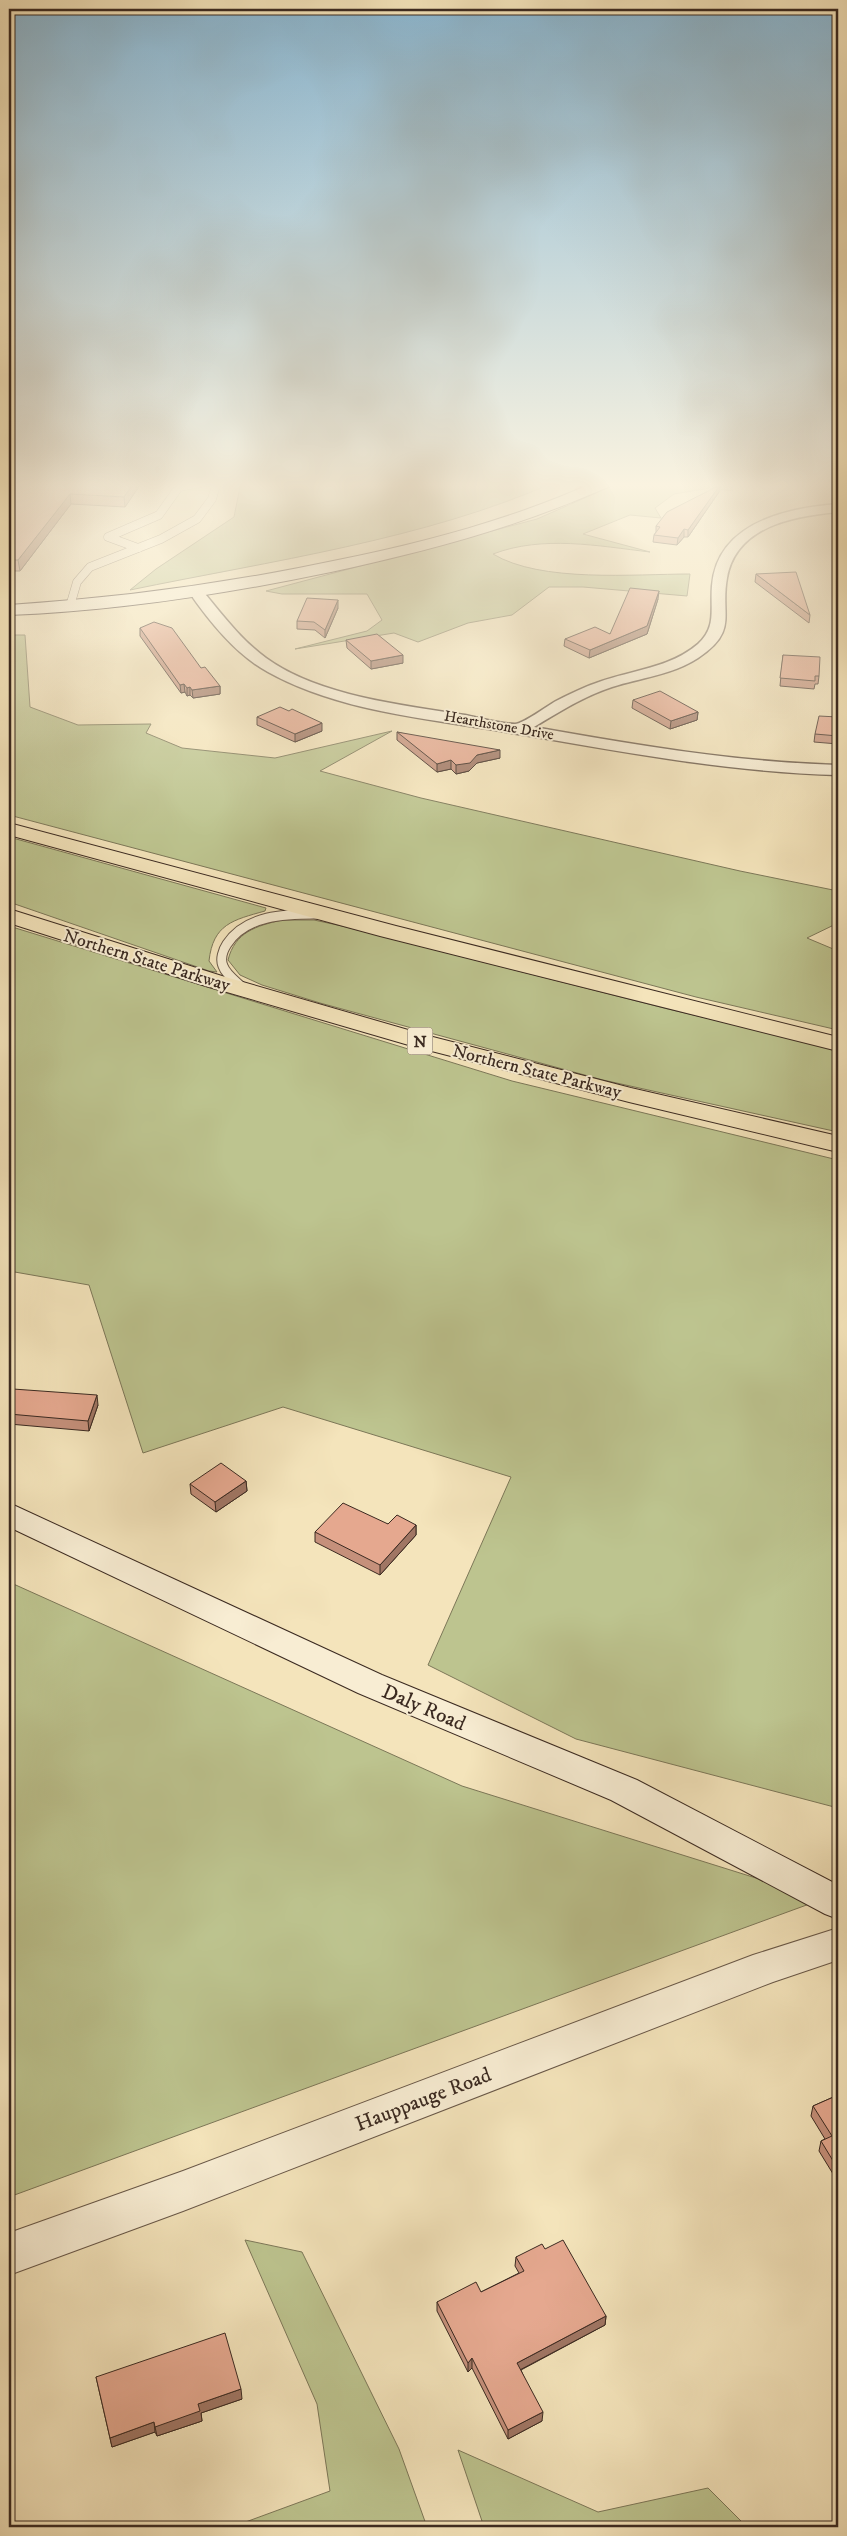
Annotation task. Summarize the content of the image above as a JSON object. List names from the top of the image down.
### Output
{
  "streets": {
    "highway": ["Northern State Parkway", "N"],
    "main road": ["Daly Road", "Hauppauge Road"],
    "street": ["Hearthstone Drive"]
  }
}
